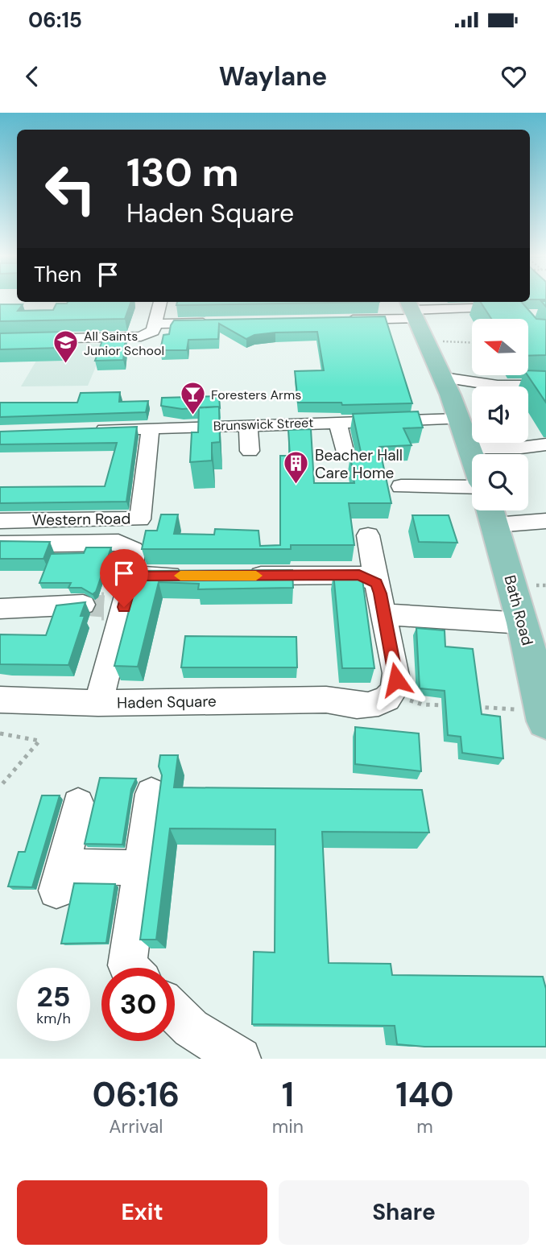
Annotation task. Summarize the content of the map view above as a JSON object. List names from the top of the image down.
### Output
{
  "streets": {
    "main road": ["Bath Road"],
    "street": ["Brunswick Street", "Western Road", "Haden Square"]
  },
  "crossings": [
    ["Brunswick Street", "Western Road"]
  ],
  "places": {
    "school or university": ["All Saints Junior School"],
    "bar": ["Foresters Arms"],
    "building": ["Beacher Hall Care Home"]
  },
  "north": "left",
  "page": {
    "status": "06:15",
    "header": "Waylane",
    "turn": ["130 m", "Haden Square"],
    "then": "Then",
    "speed": "25 km/h",
    "limit": "30",
    "eta": [
      "06:16",
      "Arrival",
      "1",
      "min",
      "140",
      "m"
    ],
    "buttons": ["Exit", "Share"]
  }
}
